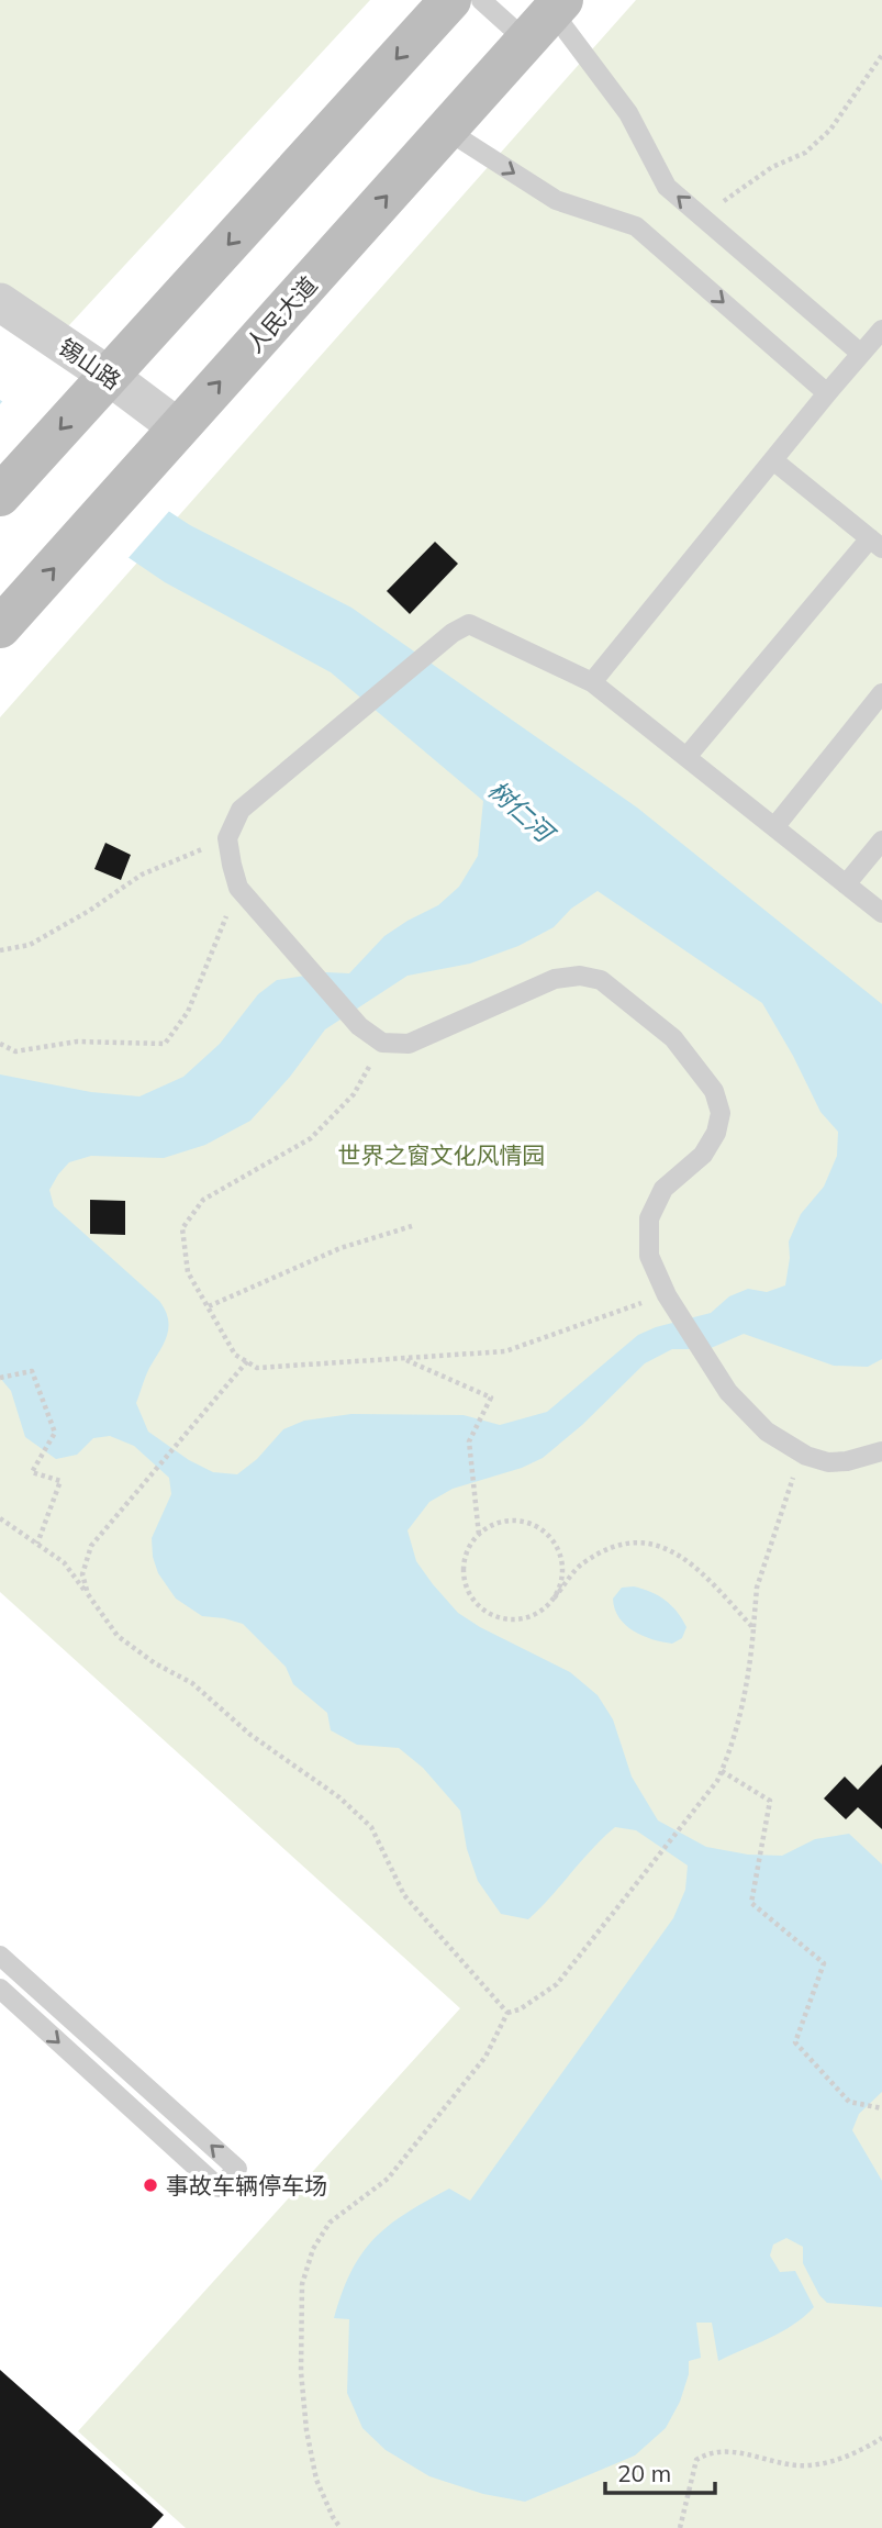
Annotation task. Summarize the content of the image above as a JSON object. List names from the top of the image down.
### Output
{
  "streets": {
    "main road": ["人民大道"],
    "street": ["锡山路"]
  },
  "crossings": [
    ["人民大道", "锡山路"]
  ],
  "water": ["树仁河"],
  "parks": ["世界之窗文化风情园"],
  "places": ["事故车辆停车场"],
  "scale_bar": "20 m"
}
